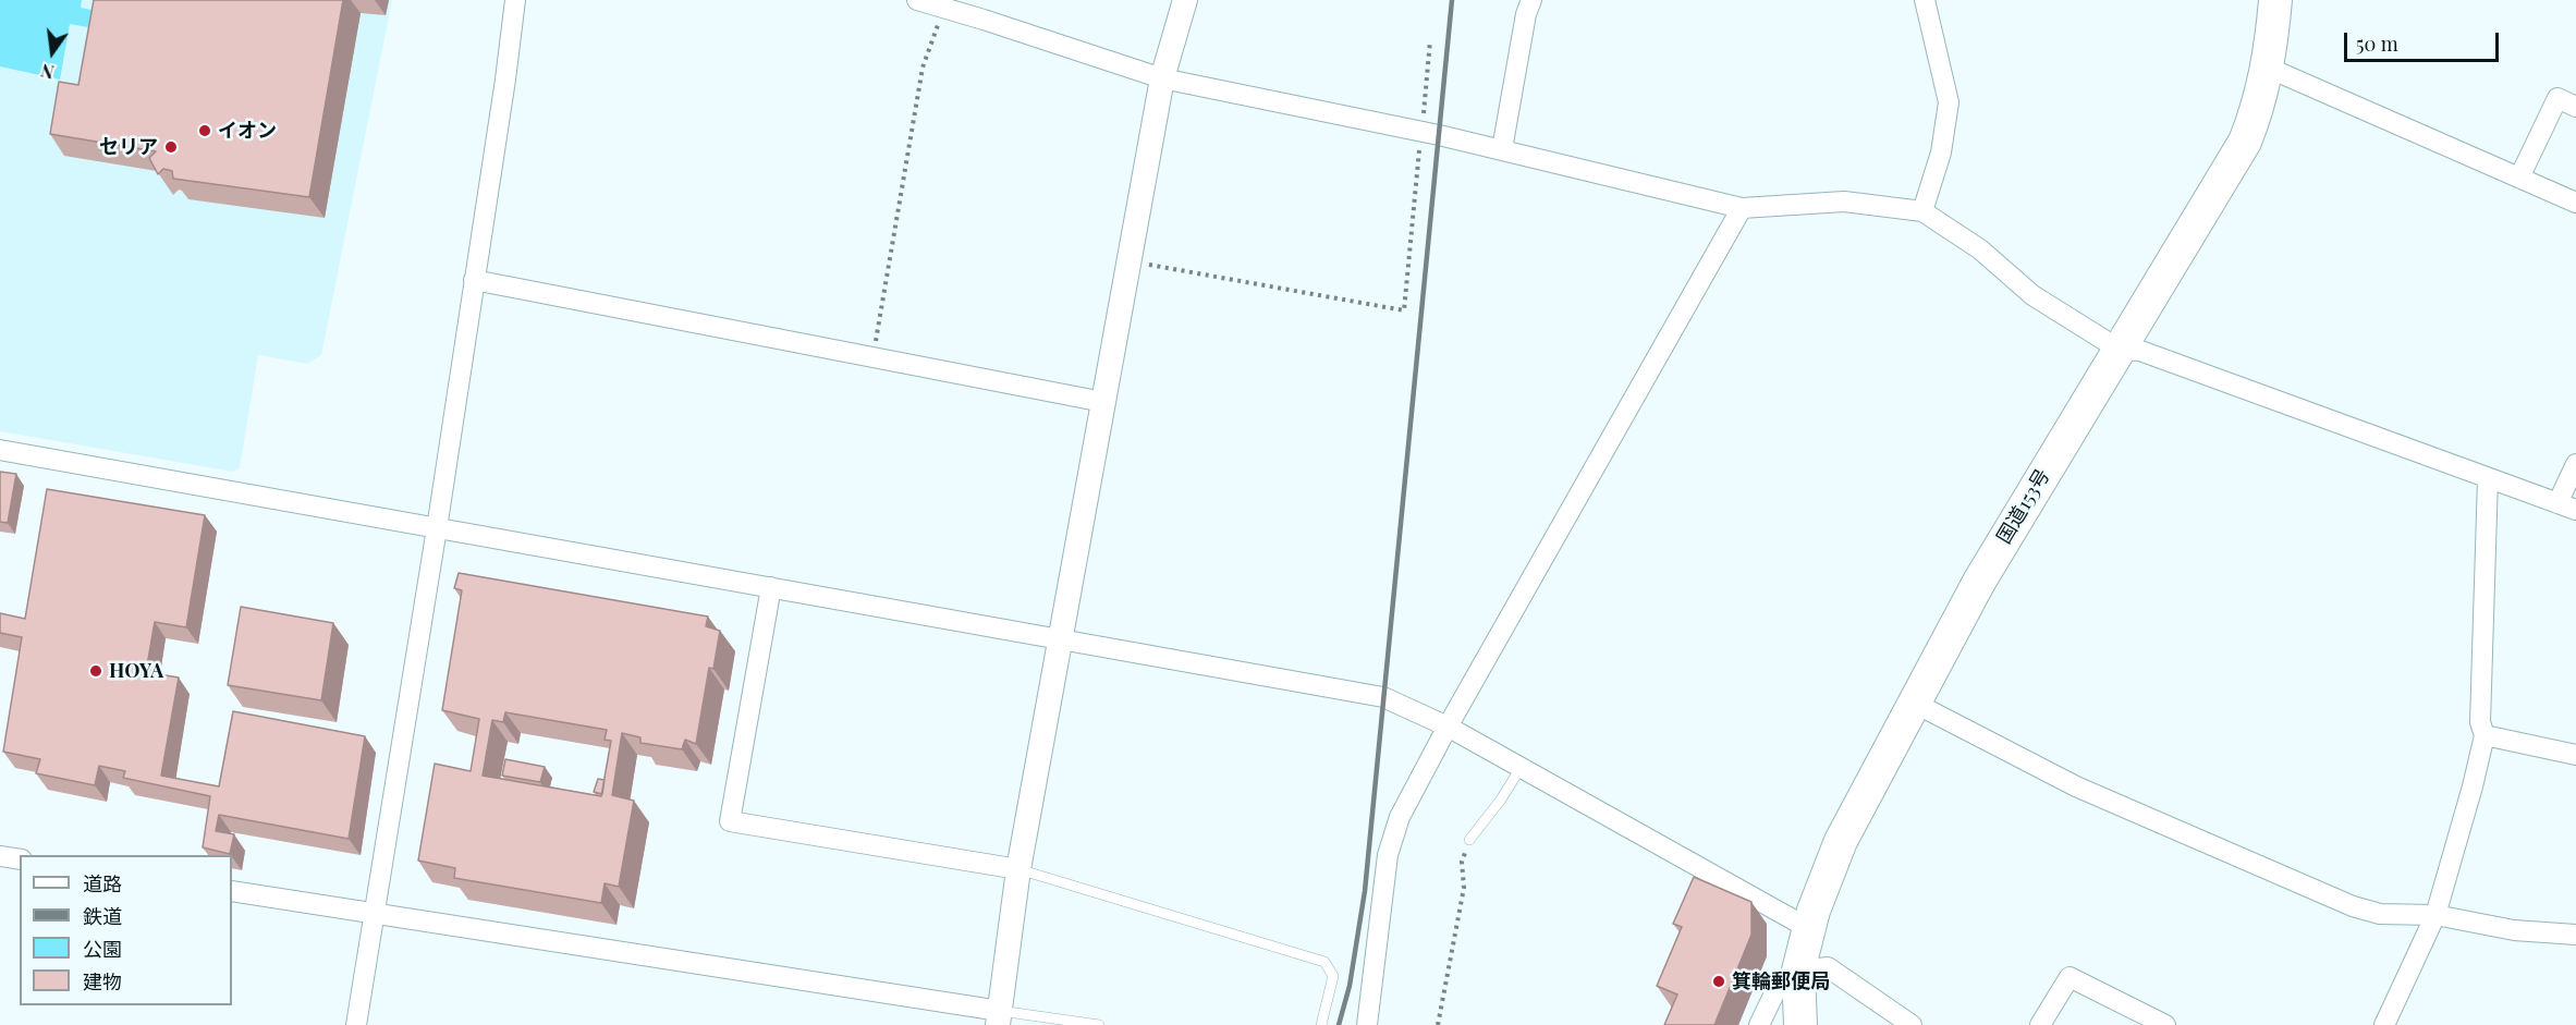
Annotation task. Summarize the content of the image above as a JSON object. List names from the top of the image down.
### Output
{
  "streets": {
    "highway": ["国道153号"]
  },
  "places": [
    "イオン",
    "セリア",
    "HOYA",
    "箕輪郵便局"
  ],
  "legend": [
    "道路",
    "鉄道",
    "公園",
    "建物"
  ],
  "scale_bar": "50 m",
  "north": "bottom"
}
